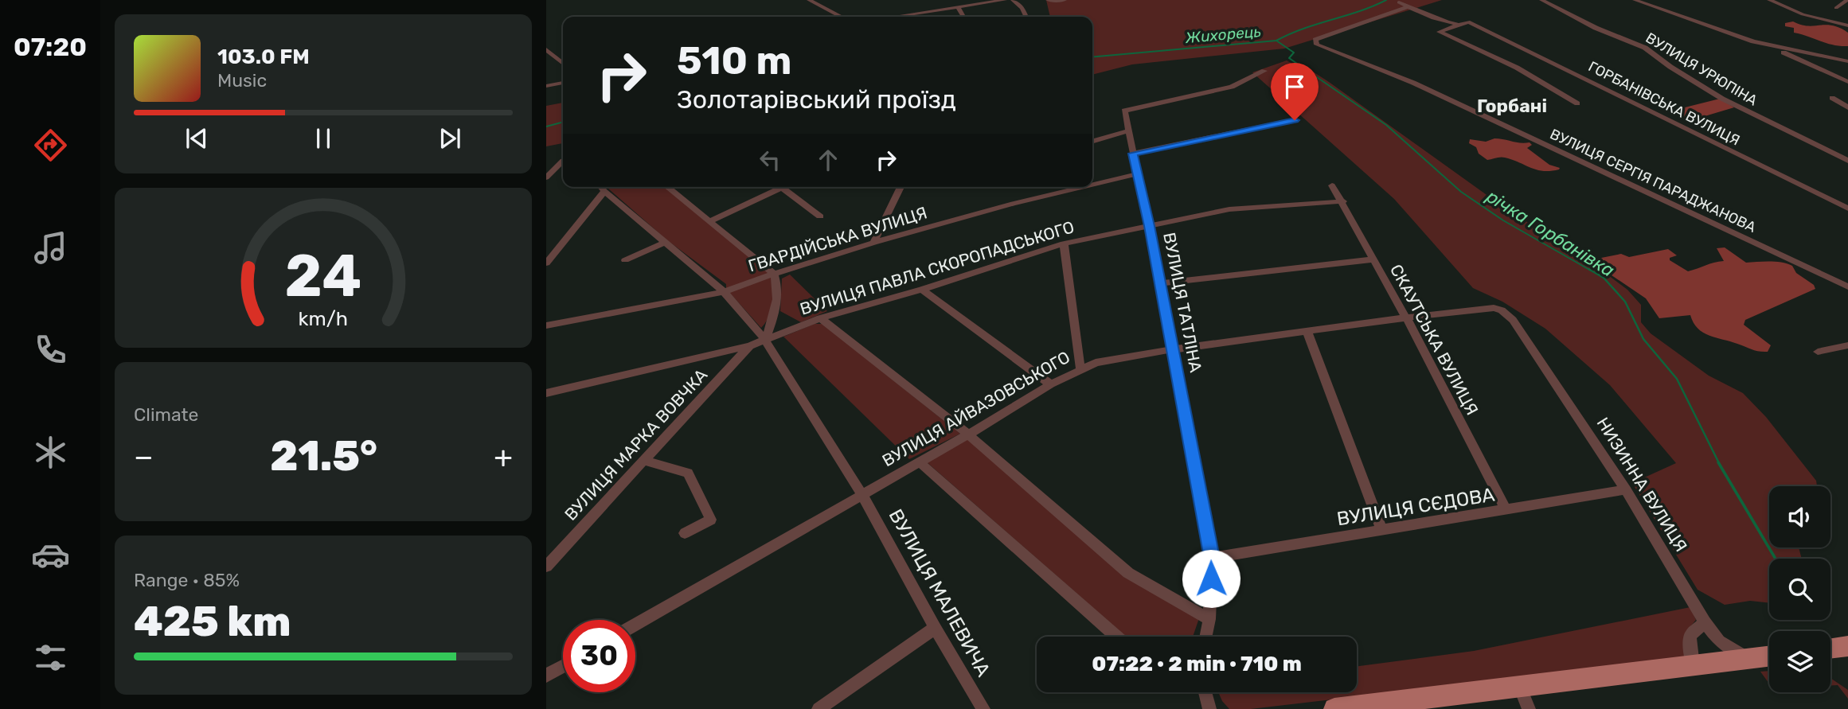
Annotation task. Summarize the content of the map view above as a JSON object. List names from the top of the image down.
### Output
{
  "streets": {
    "street": [
      "ВУЛИЦЯ УРЮПІНА",
      "ГОРБАНІВСЬКА ВУЛИЦЯ",
      "ВУЛИЦЯ СЕРГІЯ ПАРАДЖАНОВА",
      "ГВАРДІЙСЬКА ВУЛИЦЯ",
      "ВУЛИЦЯ ПАВЛА СКОРОПАДСЬКОГО",
      "ВУЛИЦЯ ТАТЛІНА",
      "СКАУТСЬКА ВУЛИЦЯ",
      "ВУЛИЦЯ АЙВАЗОВСЬКОГО",
      "ВУЛИЦЯ МАРКА ВОВЧКА",
      "НИЗИННА ВУЛИЦЯ",
      "ВУЛИЦЯ СЄДОВА",
      "ВУЛИЦЯ МАЛЕВИЧА"
    ]
  },
  "crossings": [
    ["ГВАРДІЙСЬКА ВУЛИЦЯ", "ВУЛИЦЯ ТАТЛІНА"],
    ["ГВАРДІЙСЬКА ВУЛИЦЯ", "ВУЛИЦЯ МАЛЕВИЧА"],
    ["ВУЛИЦЯ ПАВЛА СКОРОПАДСЬКОГО", "ВУЛИЦЯ ТАТЛІНА"],
    ["ВУЛИЦЯ ПАВЛА СКОРОПАДСЬКОГО", "СКАУТСЬКА ВУЛИЦЯ"],
    ["ВУЛИЦЯ ПАВЛА СКОРОПАДСЬКОГО", "ВУЛИЦЯ МАРКА ВОВЧКА"],
    ["ВУЛИЦЯ ПАВЛА СКОРОПАДСЬКОГО", "ВУЛИЦЯ МАЛЕВИЧА"],
    ["ВУЛИЦЯ ТАТЛІНА", "ВУЛИЦЯ АЙВАЗОВСЬКОГО"],
    ["ВУЛИЦЯ ТАТЛІНА", "ВУЛИЦЯ СЄДОВА"],
    ["СКАУТСЬКА ВУЛИЦЯ", "ВУЛИЦЯ АЙВАЗОВСЬКОГО"],
    ["СКАУТСЬКА ВУЛИЦЯ", "ВУЛИЦЯ СЄДОВА"],
    ["ВУЛИЦЯ АЙВАЗОВСЬКОГО", "НИЗИННА ВУЛИЦЯ"],
    ["ВУЛИЦЯ АЙВАЗОВСЬКОГО", "ВУЛИЦЯ МАЛЕВИЧА"],
    ["НИЗИННА ВУЛИЦЯ", "ВУЛИЦЯ СЄДОВА"]
  ],
  "districts": ["Горбані"],
  "water": ["Жихорець", "річка Горбанівка"],
  "page": {
    "tabs": "07:20",
    "turn": ["510 m", "Золотарівський проїзд"],
    "song": ["103.0 FM", "Music"],
    "tile": [
      "Climate",
      ["Range · 85%", "425 km"]
    ],
    "heat": ["−", "21.5°", "+"],
    "limit": "30",
    "trip": "07:22 · 2 min · 710 m",
    "gauge": ["24", "km/h"]
  }
}
